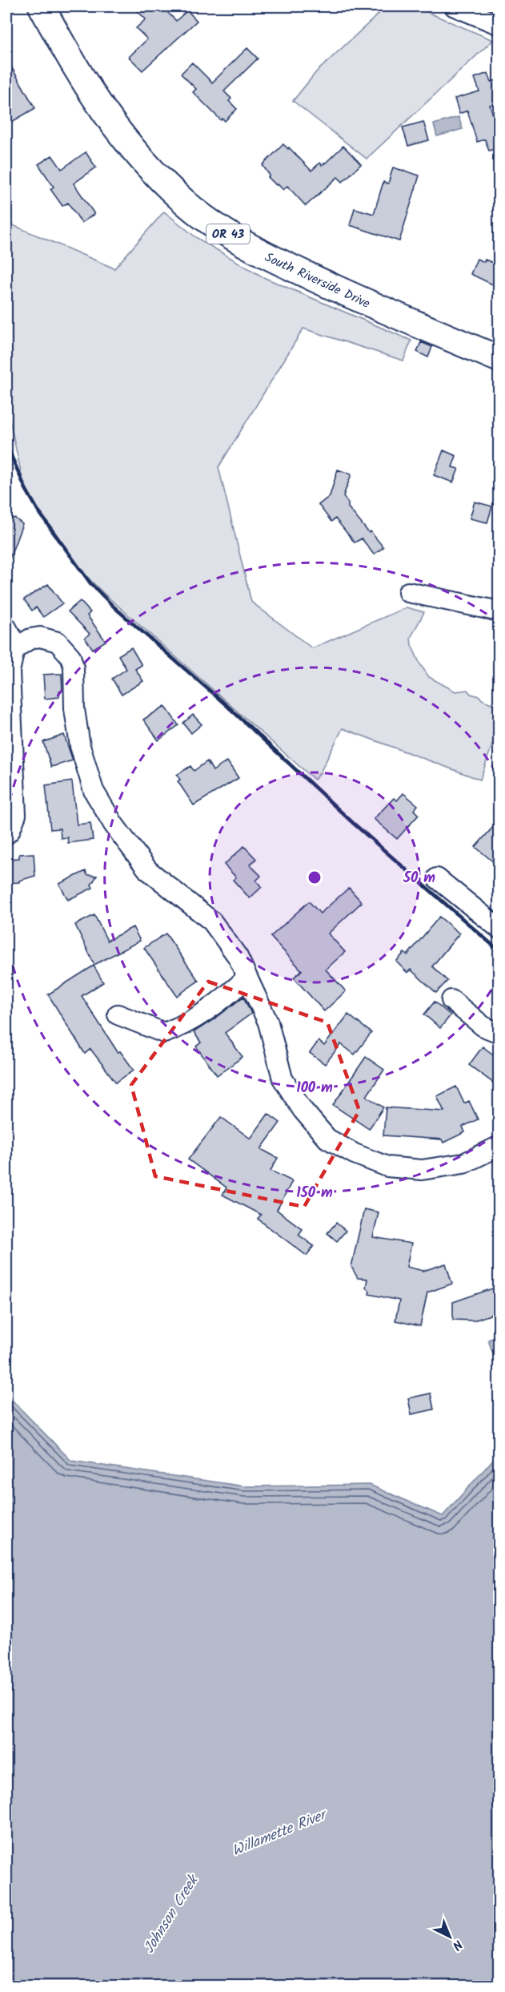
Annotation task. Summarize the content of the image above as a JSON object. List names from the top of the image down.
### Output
{
  "streets": {
    "main road": ["OR 43", "South Riverside Drive"]
  },
  "water": ["Willamette River", "Johnson Creek"],
  "north": "bottom right",
  "rings": ["50 m", "100 m", "150 m"]
}
